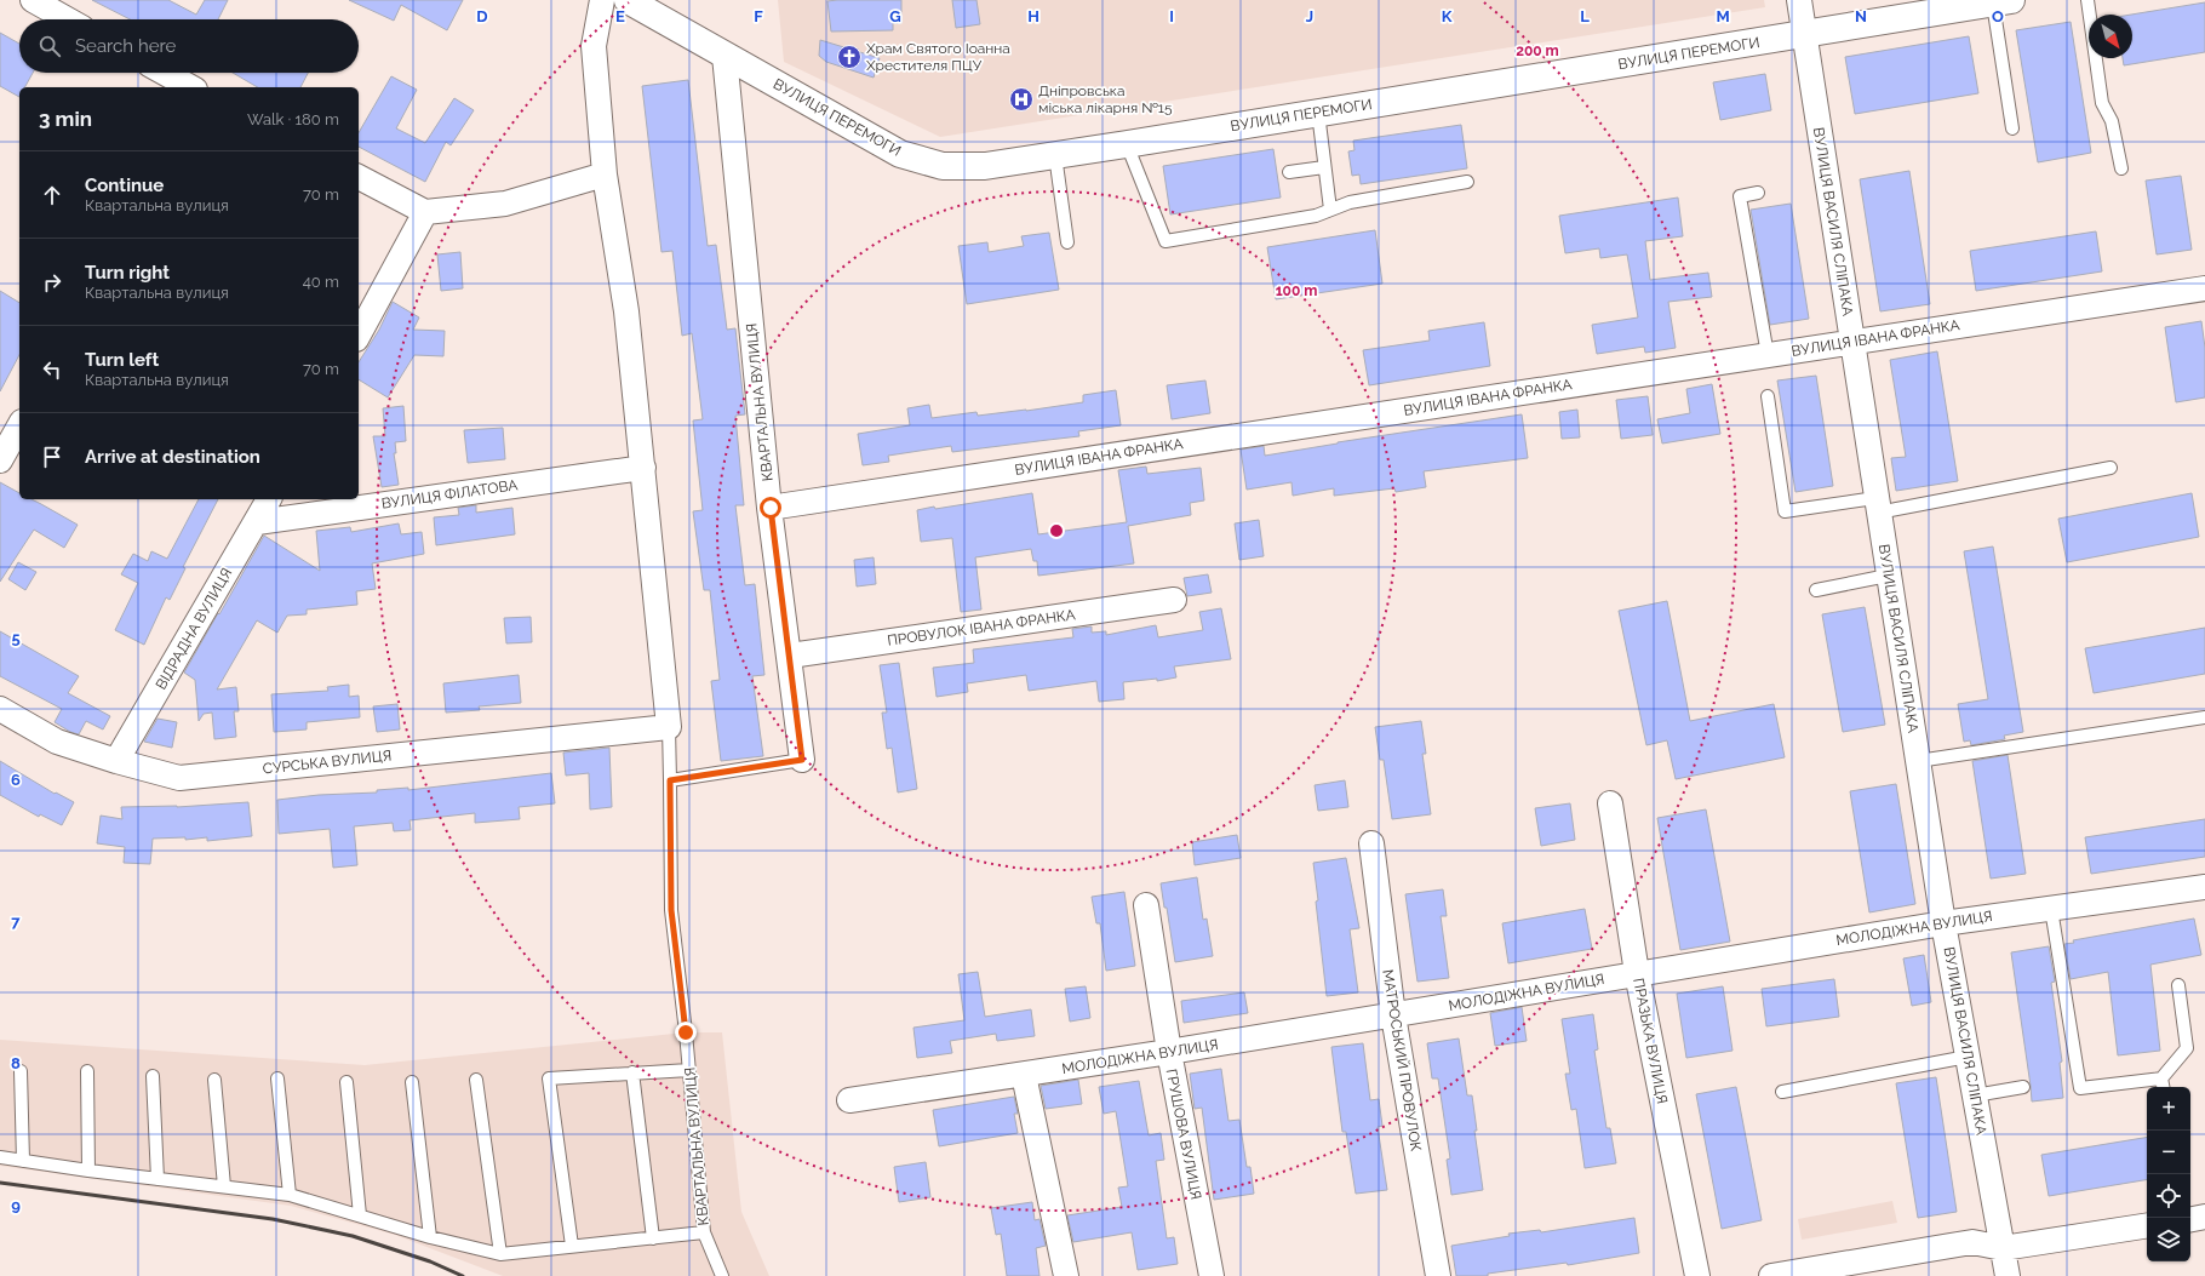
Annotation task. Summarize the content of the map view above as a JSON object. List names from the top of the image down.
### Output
{
  "streets": {
    "street": [
      "ВУЛИЦЯ ПЕРЕМОГИ",
      "ВУЛИЦЯ ВАСИЛЯ СЛІПАКА",
      "ВУЛИЦЯ ІВАНА ФРАНКА",
      "КВАРТАЛЬНА ВУЛИЦЯ",
      "ВУЛИЦЯ ФІЛАТОВА",
      "ПРОВУЛОК ІВАНА ФРАНКА",
      "ВІДРАДНА ВУЛИЦЯ",
      "СУРСЬКА ВУЛИЦЯ",
      "МОЛОДІЖНА ВУЛИЦЯ",
      "ПРАЗЬКА ВУЛИЦЯ",
      "МАТРОСЬКИЙ ПРОВУЛОК",
      "ГРУШОВА ВУЛИЦЯ"
    ]
  },
  "crossings": [
    ["ВУЛИЦЯ ПЕРЕМОГИ", "ВУЛИЦЯ ВАСИЛЯ СЛІПАКА"],
    ["ВУЛИЦЯ ПЕРЕМОГИ", "КВАРТАЛЬНА ВУЛИЦЯ"],
    ["ВУЛИЦЯ ВАСИЛЯ СЛІПАКА", "ВУЛИЦЯ ІВАНА ФРАНКА"],
    ["ВУЛИЦЯ ВАСИЛЯ СЛІПАКА", "МОЛОДІЖНА ВУЛИЦЯ"],
    ["ВУЛИЦЯ ІВАНА ФРАНКА", "КВАРТАЛЬНА ВУЛИЦЯ"],
    ["КВАРТАЛЬНА ВУЛИЦЯ", "ВУЛИЦЯ ФІЛАТОВА"],
    ["КВАРТАЛЬНА ВУЛИЦЯ", "ПРОВУЛОК ІВАНА ФРАНКА"],
    ["КВАРТАЛЬНА ВУЛИЦЯ", "СУРСЬКА ВУЛИЦЯ"],
    ["ВУЛИЦЯ ФІЛАТОВА", "ВІДРАДНА ВУЛИЦЯ"],
    ["ВІДРАДНА ВУЛИЦЯ", "СУРСЬКА ВУЛИЦЯ"],
    ["МОЛОДІЖНА ВУЛИЦЯ", "ПРАЗЬКА ВУЛИЦЯ"],
    ["МОЛОДІЖНА ВУЛИЦЯ", "МАТРОСЬКИЙ ПРОВУЛОК"],
    ["МОЛОДІЖНА ВУЛИЦЯ", "ГРУШОВА ВУЛИЦЯ"]
  ],
  "places": {
    "church": ["Храм Святого Іоанна Хрестителя ПЦУ"],
    "hospital": ["Дніпровська міська лікарня №15"]
  },
  "north": "bottom right",
  "page": {
    "search": "Search here",
    "heading": ["3 min", "Walk · 180 m"],
    "list": [
      ["Continue", "Квартальна вулиця", "70 m"],
      ["Turn right", "Квартальна вулиця", "40 m"],
      ["Turn left", "Квартальна вулиця", "70 m"],
      "Arrive at destination"
    ],
    "map_buttons": ["+", "−"]
  },
  "grid": {
    "columns": [
      "D",
      "E",
      "F",
      "G",
      "H",
      "I",
      "J",
      "K",
      "L",
      "M",
      "N",
      "O"
    ],
    "rows": [
      "5",
      "6",
      "7",
      "8",
      "9"
    ]
  },
  "rings": ["200 m", "100 m"]
}
